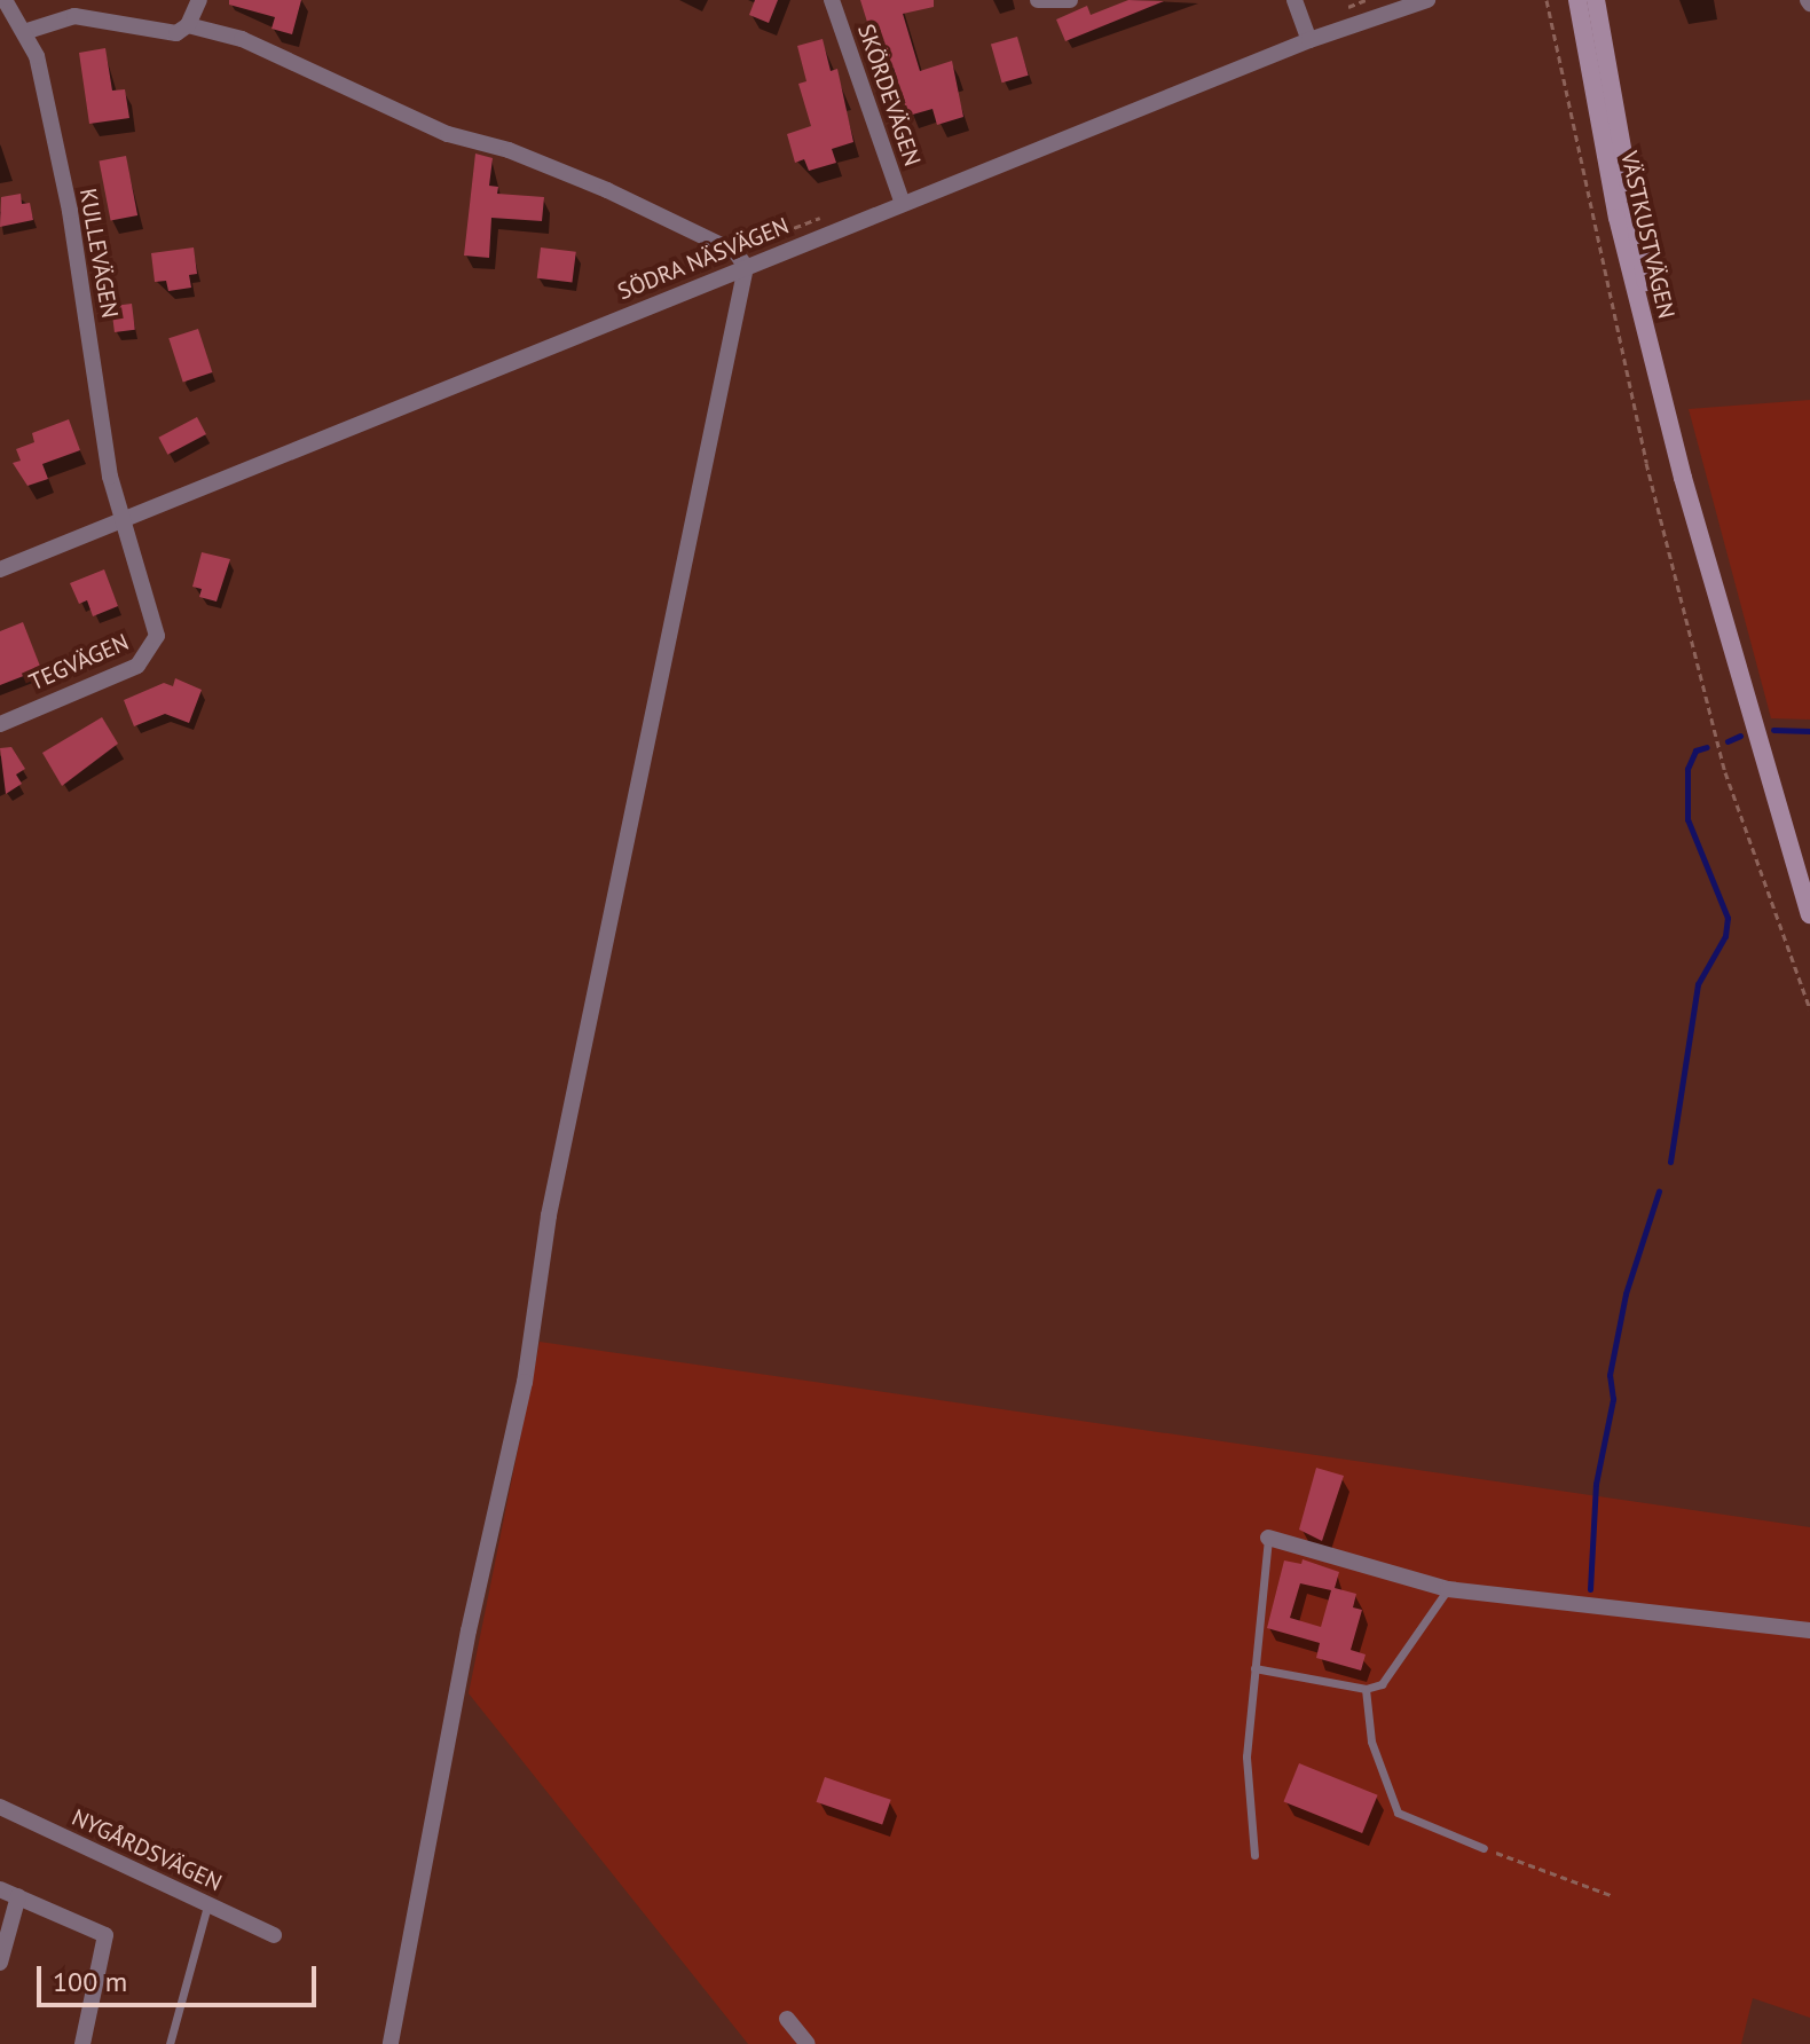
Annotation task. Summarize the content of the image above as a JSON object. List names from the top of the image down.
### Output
{
  "streets": {
    "main road": ["VÄSTKUSTVÄGEN"],
    "street": [
      "SKÖRDEVÄGEN",
      "KULLEVÄGEN",
      "SÖDRA NÄSVÄGEN",
      "TEGVÄGEN",
      "NYGÅRDSVÄGEN"
    ]
  },
  "crossings": [
    ["SKÖRDEVÄGEN", "SÖDRA NÄSVÄGEN"],
    ["KULLEVÄGEN", "SÖDRA NÄSVÄGEN"],
    ["KULLEVÄGEN", "TEGVÄGEN"],
    ["SÖDRA NÄSVÄGEN", "TEGVÄGEN"]
  ],
  "scale_bar": "100 m"
}
